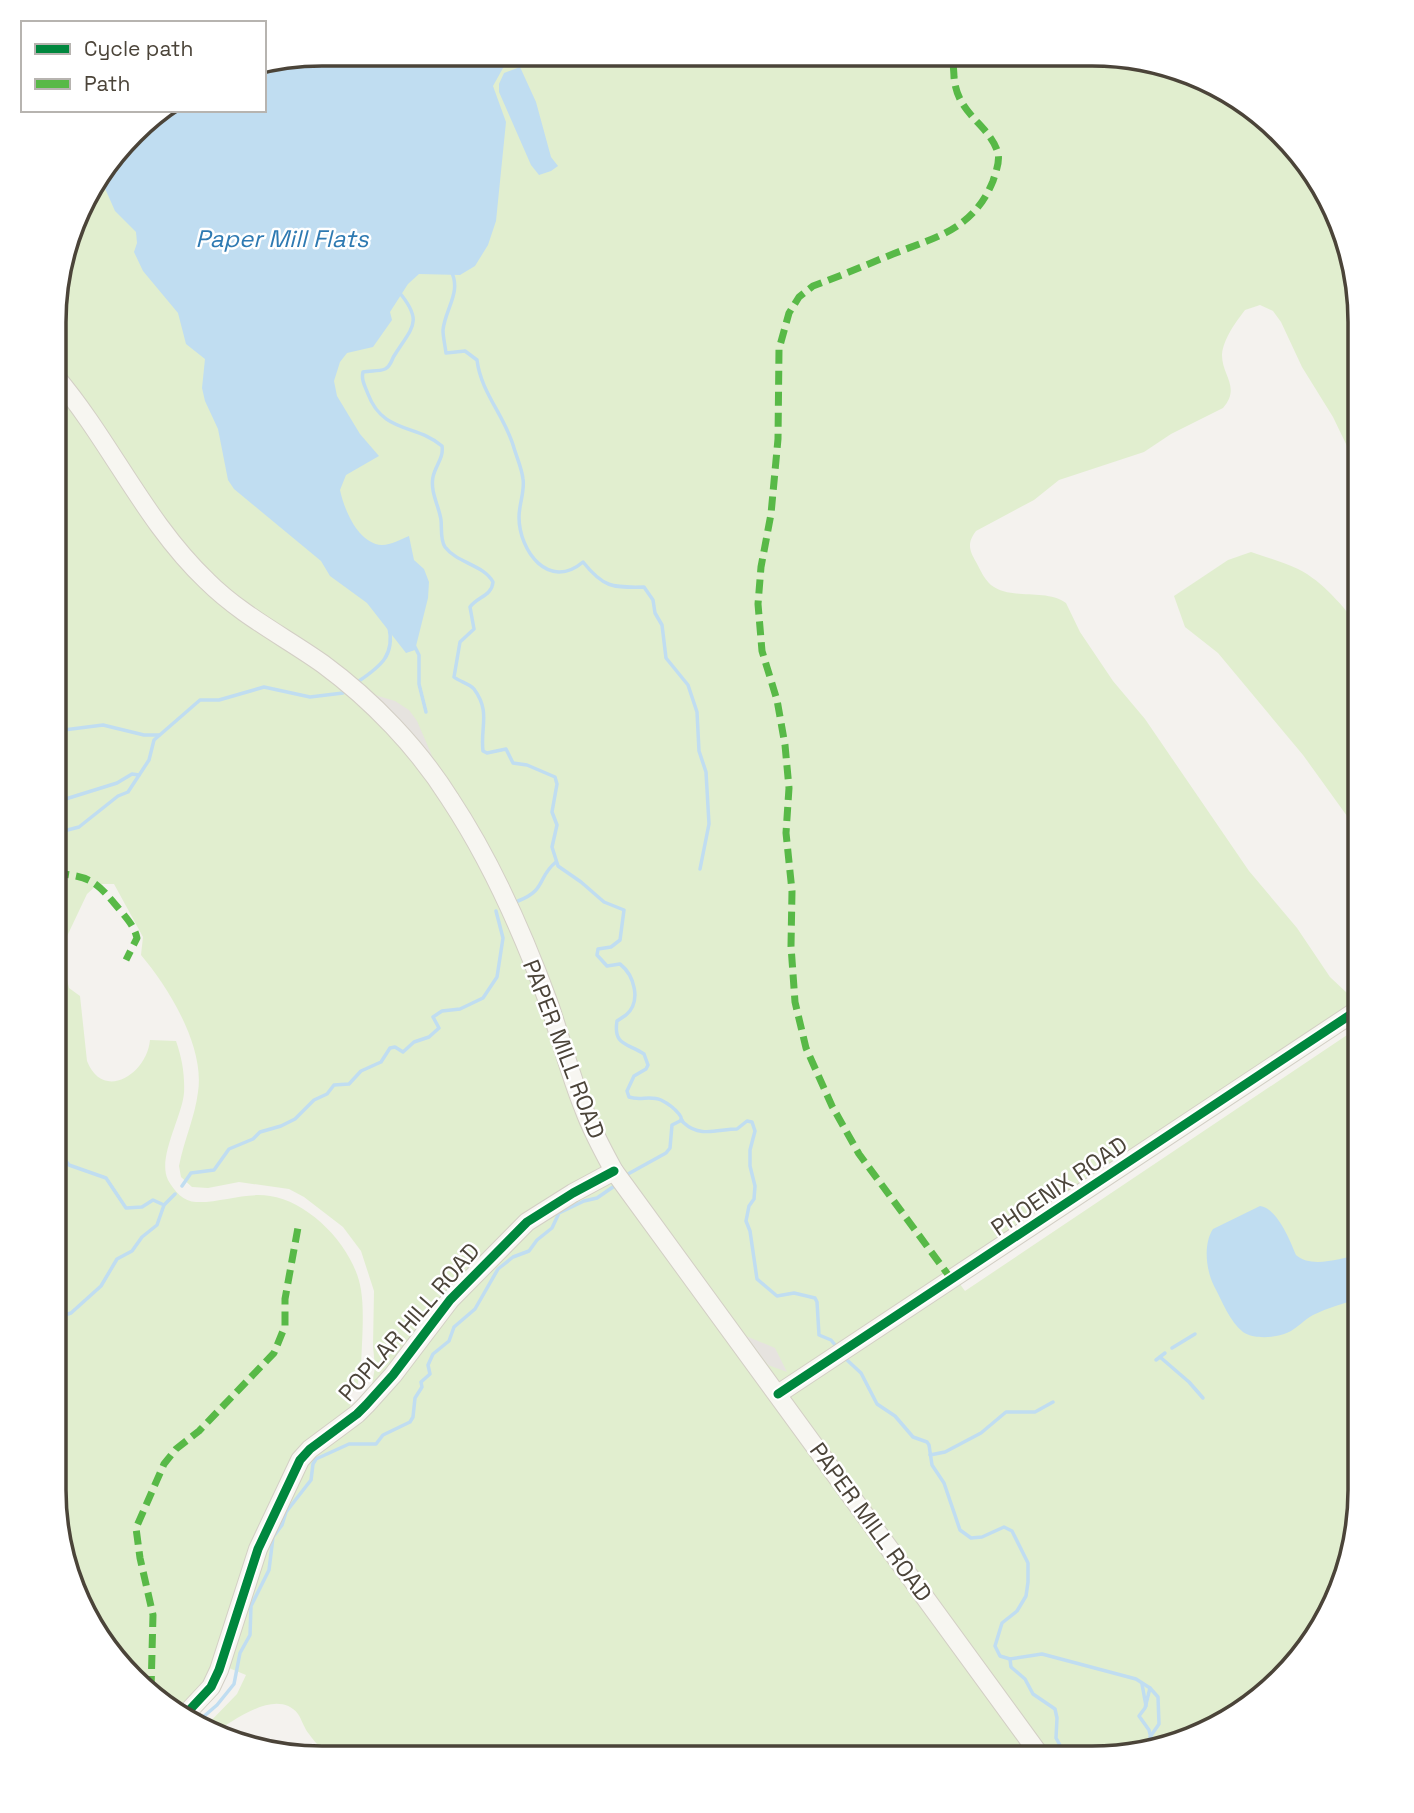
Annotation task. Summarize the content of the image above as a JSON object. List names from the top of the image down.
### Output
{
  "streets": {
    "main road": ["PAPER MILL ROAD", "PHOENIX ROAD", "POPLAR HILL ROAD"]
  },
  "crossings": [
    ["PAPER MILL ROAD", "PHOENIX ROAD"],
    ["PAPER MILL ROAD", "POPLAR HILL ROAD"]
  ],
  "water": ["Paper Mill Flats"],
  "legend": ["Cycle path", "Path"]
}
